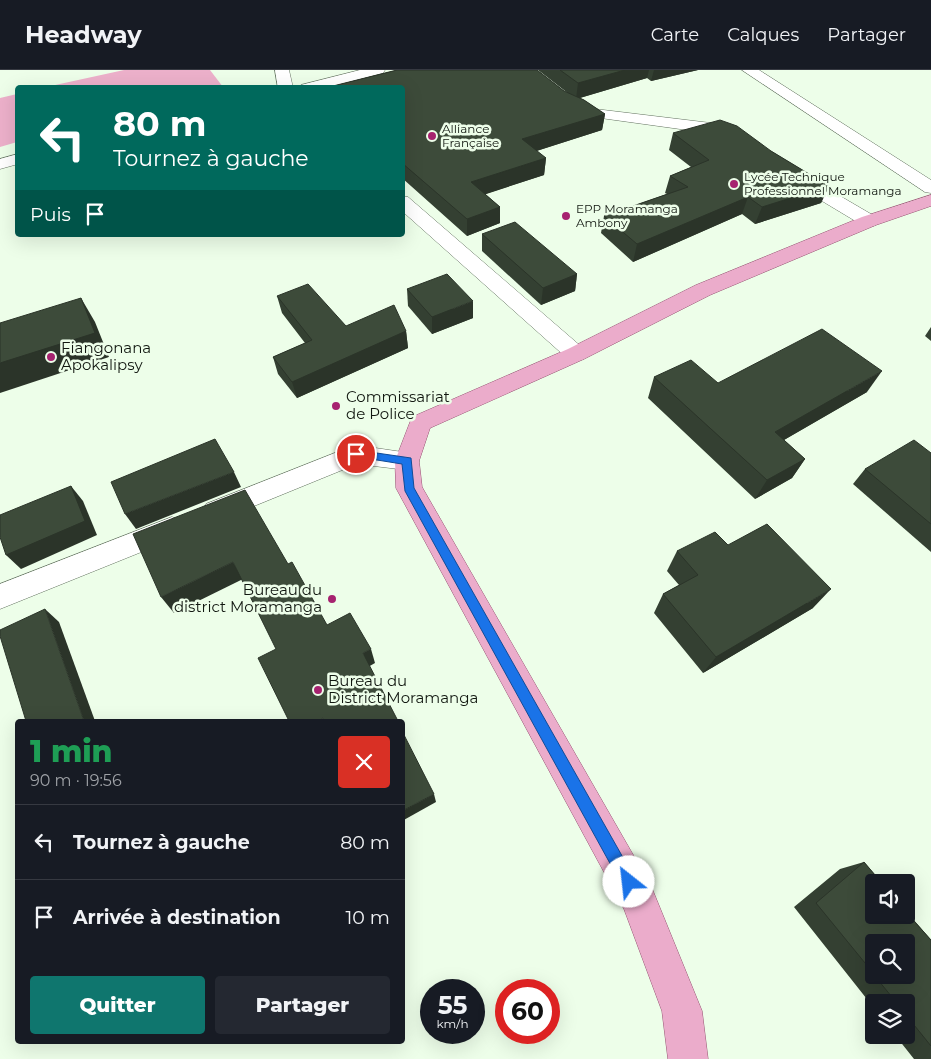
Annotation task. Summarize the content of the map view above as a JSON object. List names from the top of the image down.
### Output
{
  "places": [
    "Alliance Française",
    "Lycée Technique Professionnel Moramanga",
    "EPP Moramanga Ambony",
    "Fiangonana Apokalipsy",
    "Commissariat de Police",
    "Bureau du district Moramanga",
    "Bureau du District Moramanga"
  ],
  "page": {
    "header": "Headway",
    "nav": ["Carte", "Calques", "Partager"],
    "turn": ["80 m", "Tournez à gauche"],
    "then": "Puis",
    "heading": ["1 min", "90 m · 19:56"],
    "list": [
      {
        "name": "Tournez à gauche",
        "value": "80 m"
      },
      {
        "name": "Arrivée à destination",
        "value": "10 m"
      }
    ],
    "buttons": ["Quitter", "Partager"],
    "speed": "55 km/h",
    "limit": "60"
  }
}
